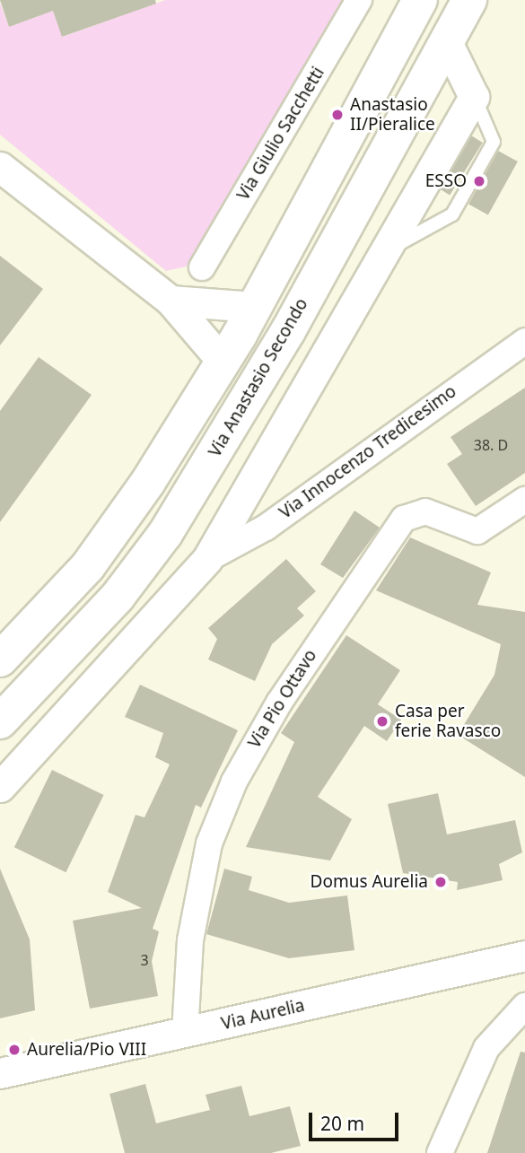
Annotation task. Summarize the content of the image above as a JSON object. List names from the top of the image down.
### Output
{
  "streets": {
    "main road": ["Via Anastasio Secondo"],
    "street": [
      "Via Giulio Sacchetti",
      "Via Innocenzo Tredicesimo",
      "Via Pio Ottavo",
      "Via Aurelia"
    ]
  },
  "crossings": [
    ["Via Pio Ottavo", "Via Aurelia"]
  ],
  "places": [
    "Anastasio II/Pieralice",
    "ESSO",
    "Casa per ferie Ravasco",
    "Domus Aurelia",
    "Aurelia/Pio VIII"
  ],
  "house_numbers": ["38. D", "3"],
  "scale_bar": "20 m"
}
